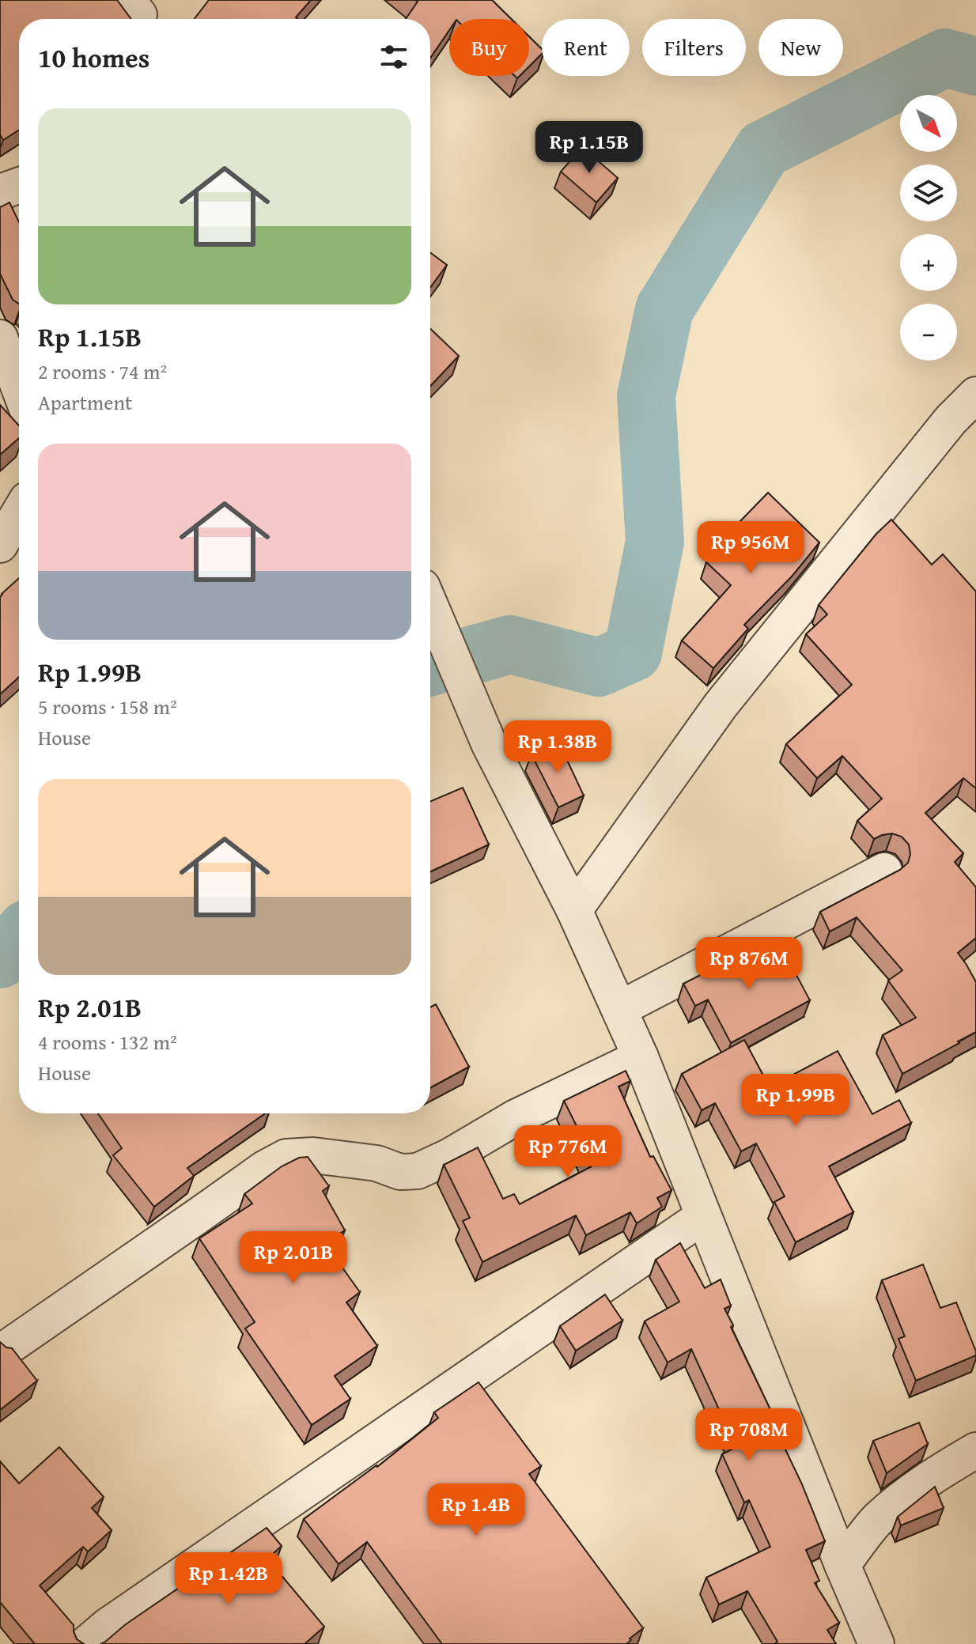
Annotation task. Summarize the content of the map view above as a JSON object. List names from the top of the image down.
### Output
{
  "north": "bottom right",
  "page": {
    "chip": [
      "Buy",
      "Rent",
      "Filters",
      "New"
    ],
    "heading": "10 homes",
    "map_buttons": ["+", "−"],
    "list": [
      {
        "name": "Rp 1.15B",
        "note": "2 rooms · 74 m² · Apartment"
      },
      {
        "name": "Rp 1.99B",
        "note": "5 rooms · 158 m² · House"
      },
      {
        "name": "Rp 2.01B",
        "note": "4 rooms · 132 m² · House"
      }
    ],
    "price": [
      "Rp 1.15B",
      "Rp 956M",
      "Rp 1.38B",
      "Rp 876M",
      "Rp 1.99B",
      "Rp 776M",
      "Rp 2.01B",
      "Rp 708M",
      "Rp 1.4B",
      "Rp 1.42B"
    ]
  }
}
